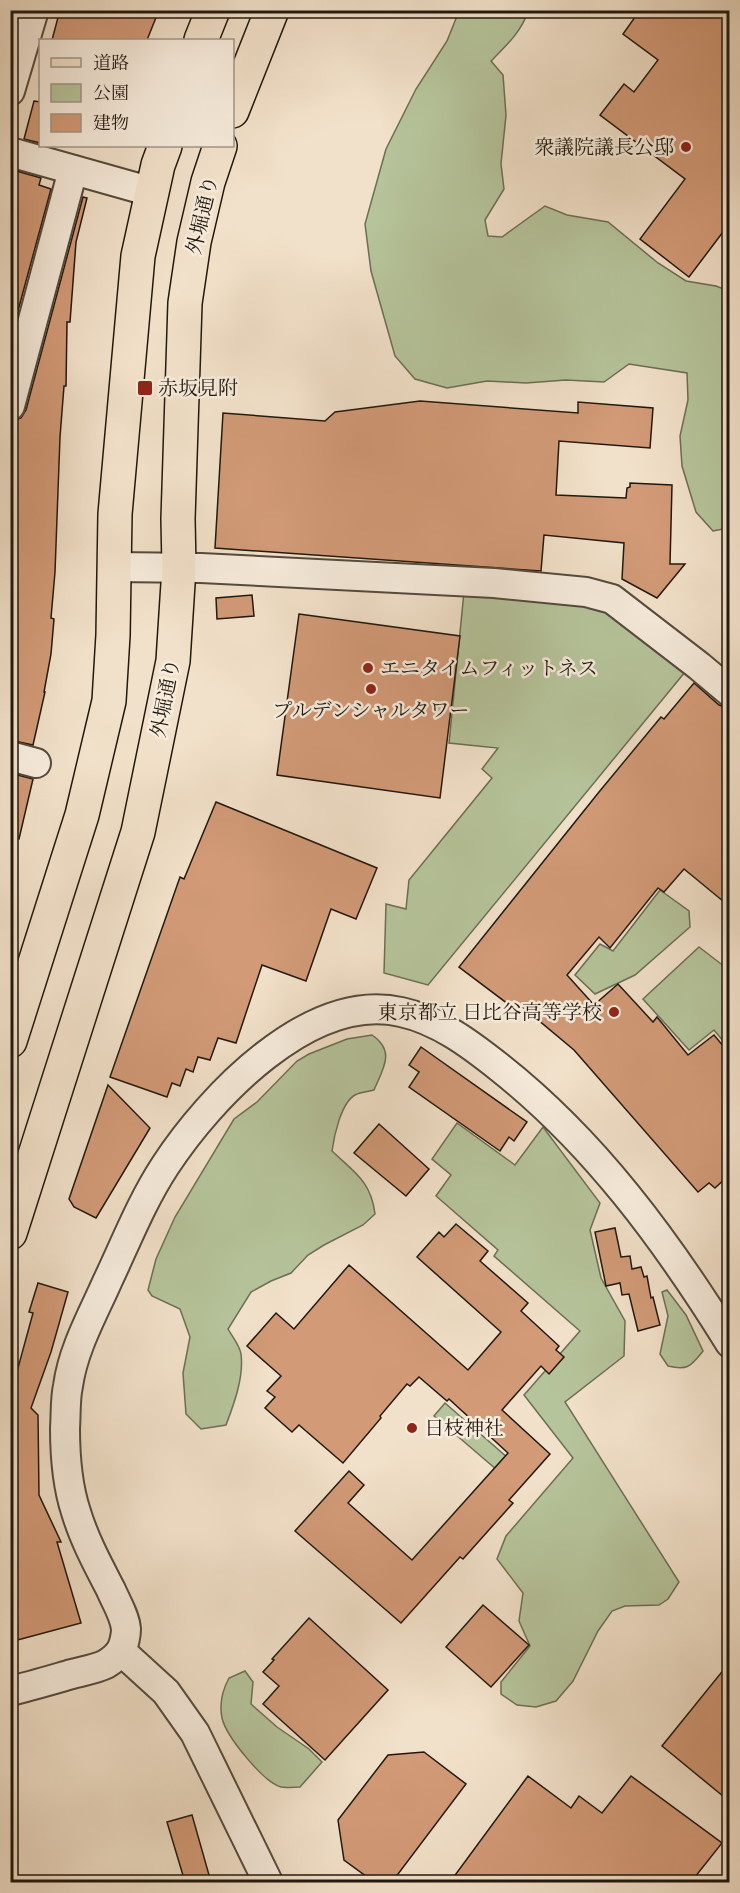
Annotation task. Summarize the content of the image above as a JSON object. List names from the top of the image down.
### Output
{
  "streets": {
    "main road": ["外堀通り"]
  },
  "places": {
    "other": [
      "衆議院議長公邸",
      "エニタイムフィットネス",
      "プルデンシャルタワー",
      "東京都立 日比谷高等学校",
      "日枝神社"
    ],
    "transit": ["赤坂見附"]
  },
  "legend": ["道路", "公園", "建物"]
}
